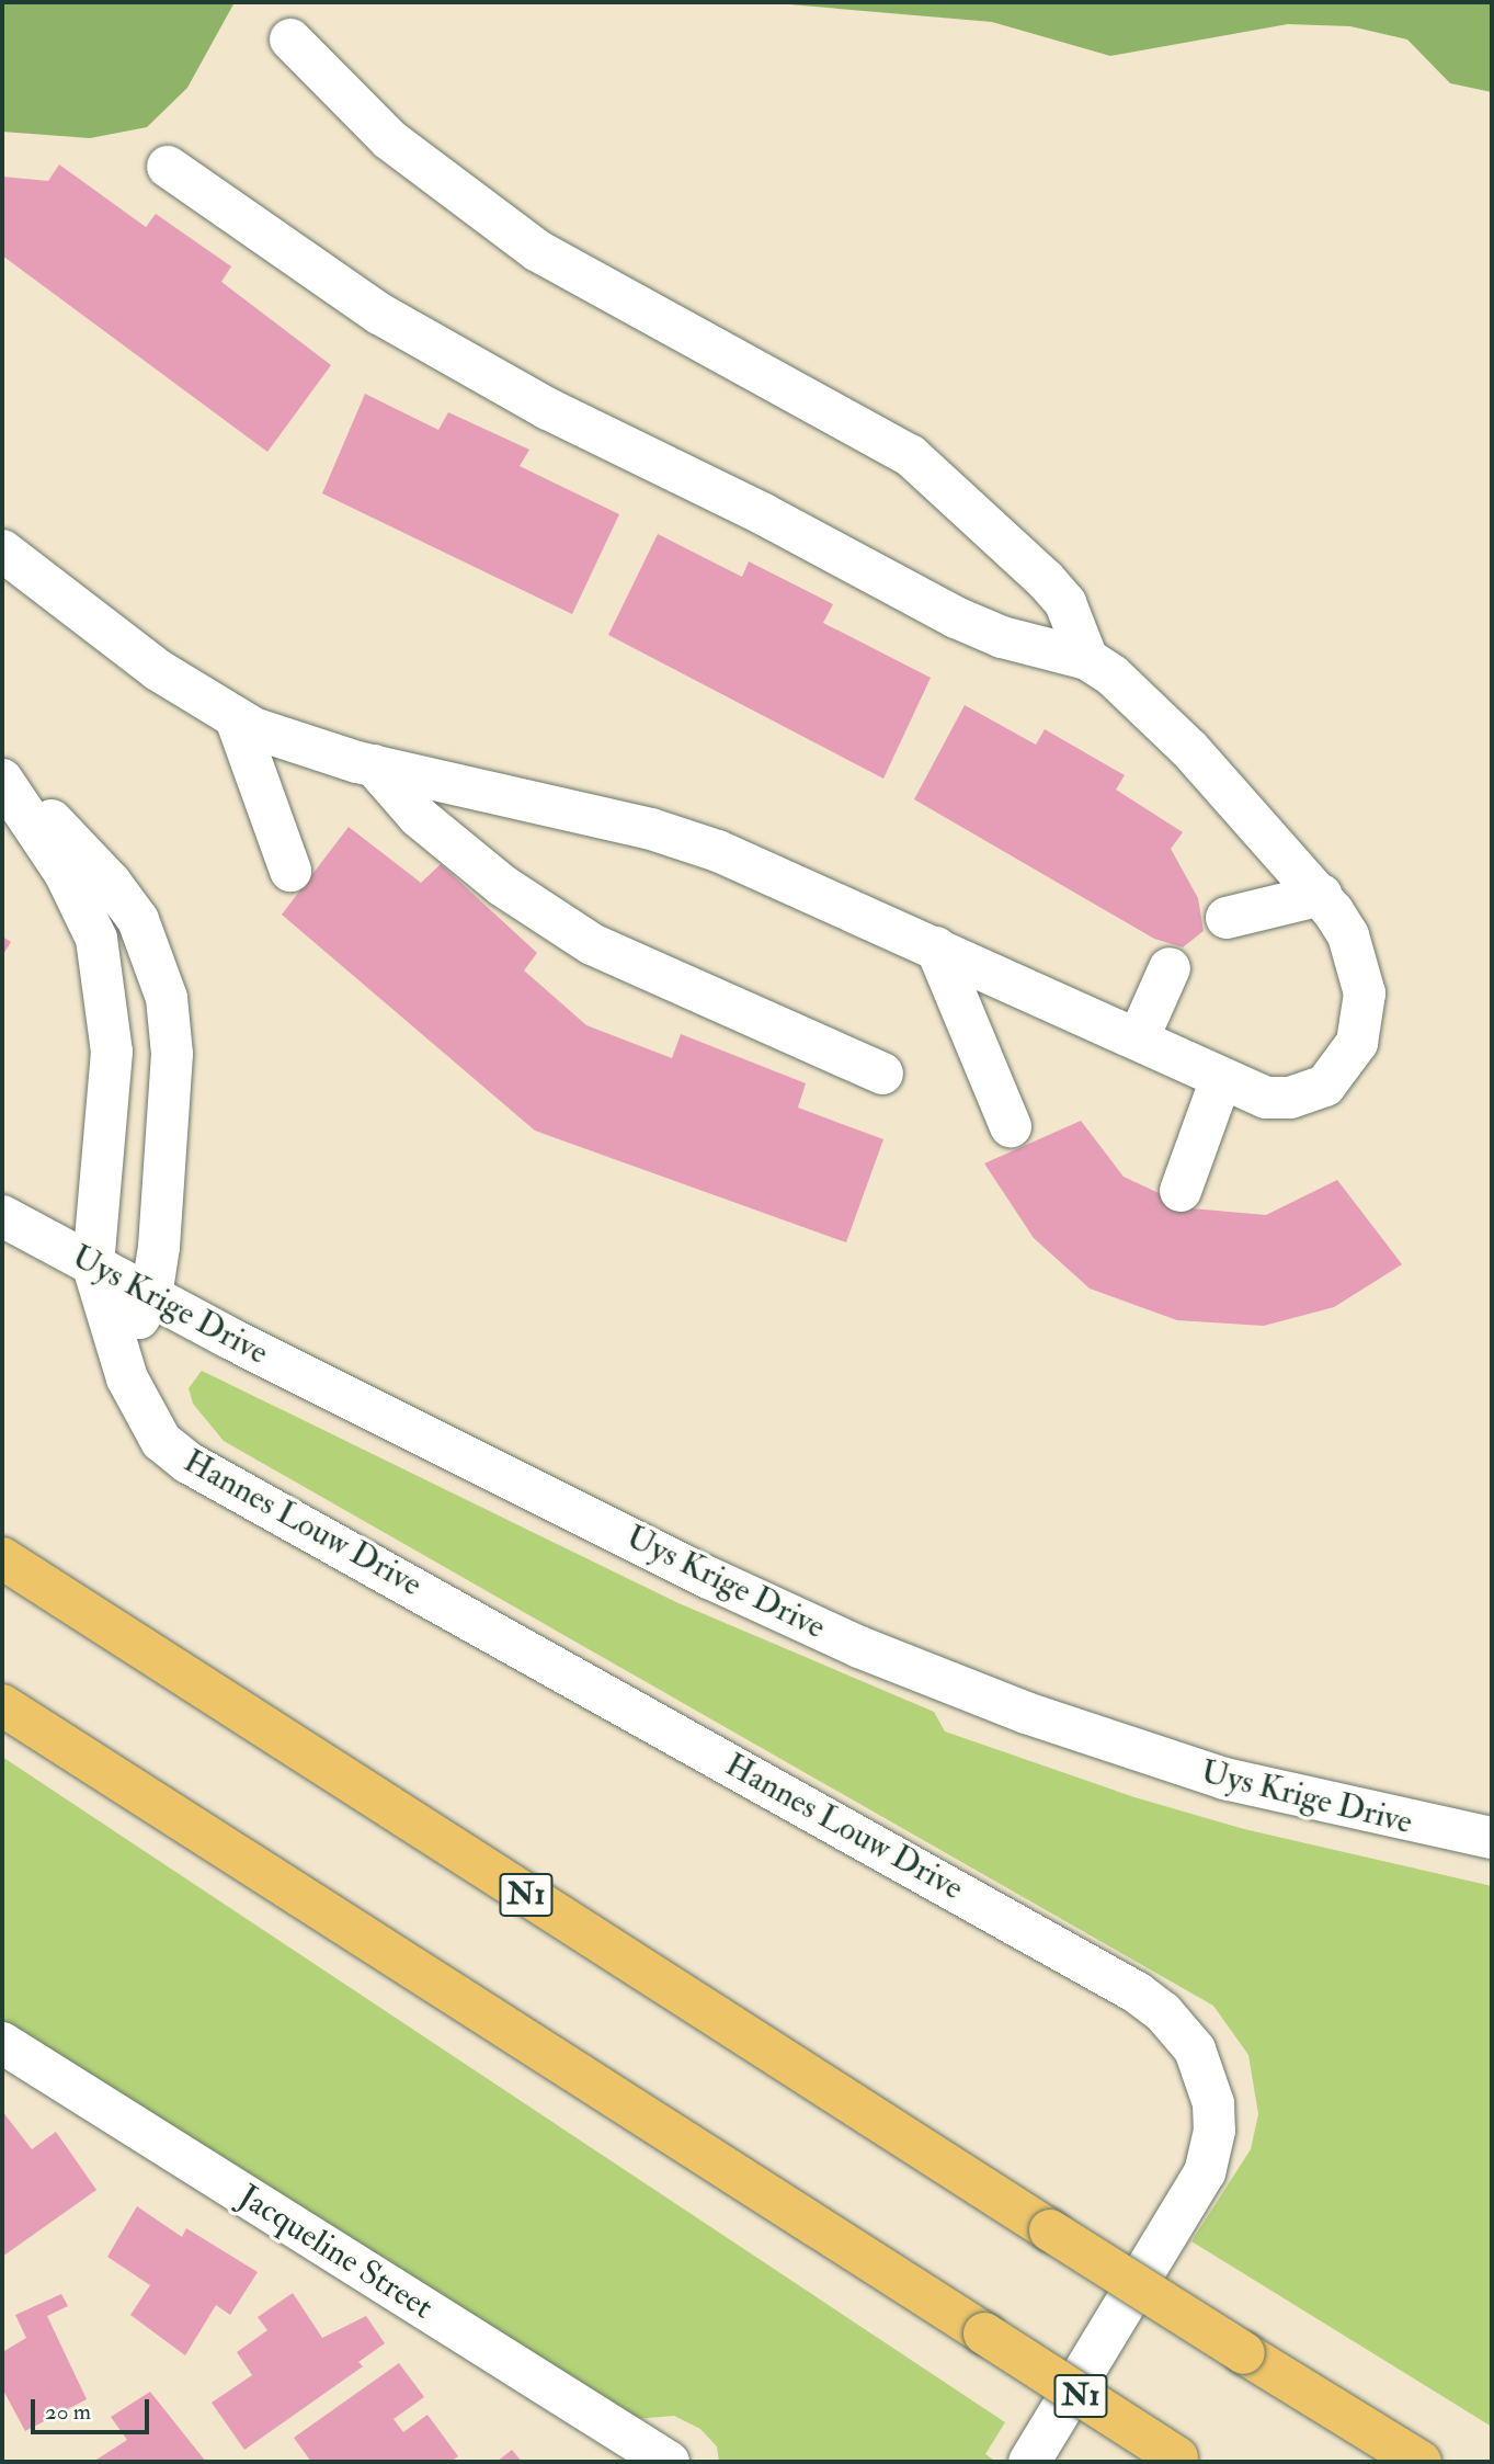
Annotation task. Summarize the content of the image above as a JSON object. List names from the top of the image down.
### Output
{
  "streets": {
    "highway": ["N1"],
    "street": ["Uys Krige Drive", "Hannes Louw Drive", "Jacqueline Street"]
  },
  "crossings": [
    ["Uys Krige Drive", "Hannes Louw Drive"]
  ],
  "scale_bar": "20 m"
}
